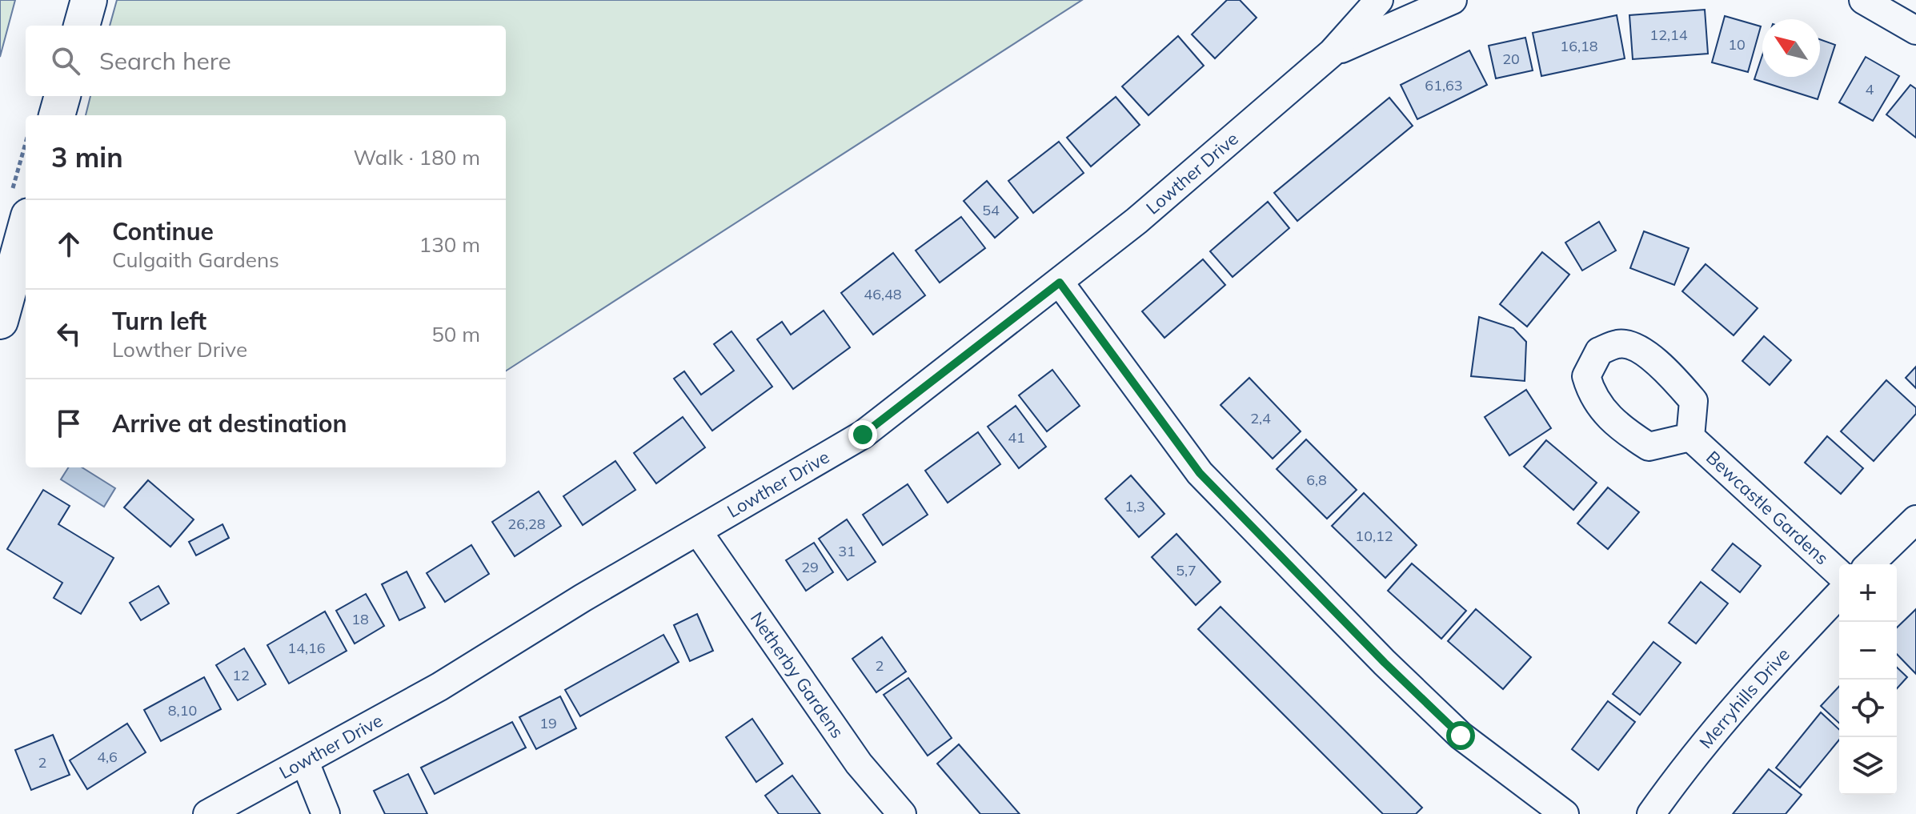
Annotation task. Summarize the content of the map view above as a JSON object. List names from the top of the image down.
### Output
{
  "streets": {
    "street": [
      "Lowther Drive",
      "Bewcastle Gardens",
      "Netherby Gardens",
      "Merryhills Drive"
    ]
  },
  "crossings": [
    ["Lowther Drive", "Netherby Gardens"]
  ],
  "house_numbers": [
    "12,14",
    "10",
    "16,18",
    "20",
    "61,63",
    "4",
    "54",
    "46,48",
    "2,4",
    "41",
    "6,8",
    "1,3",
    "26,28",
    "10,12",
    "31",
    "29",
    "5,7",
    "18",
    "14,16",
    "2",
    "12",
    "8,10",
    "19",
    "4,6",
    "2"
  ],
  "north": "top left",
  "page": {
    "search": "Search here",
    "heading": ["3 min", "Walk · 180 m"],
    "list": [
      ["Continue", "Culgaith Gardens", "130 m"],
      ["Turn left", "Lowther Drive", "50 m"],
      "Arrive at destination"
    ],
    "map_buttons": ["+", "−"]
  }
}
